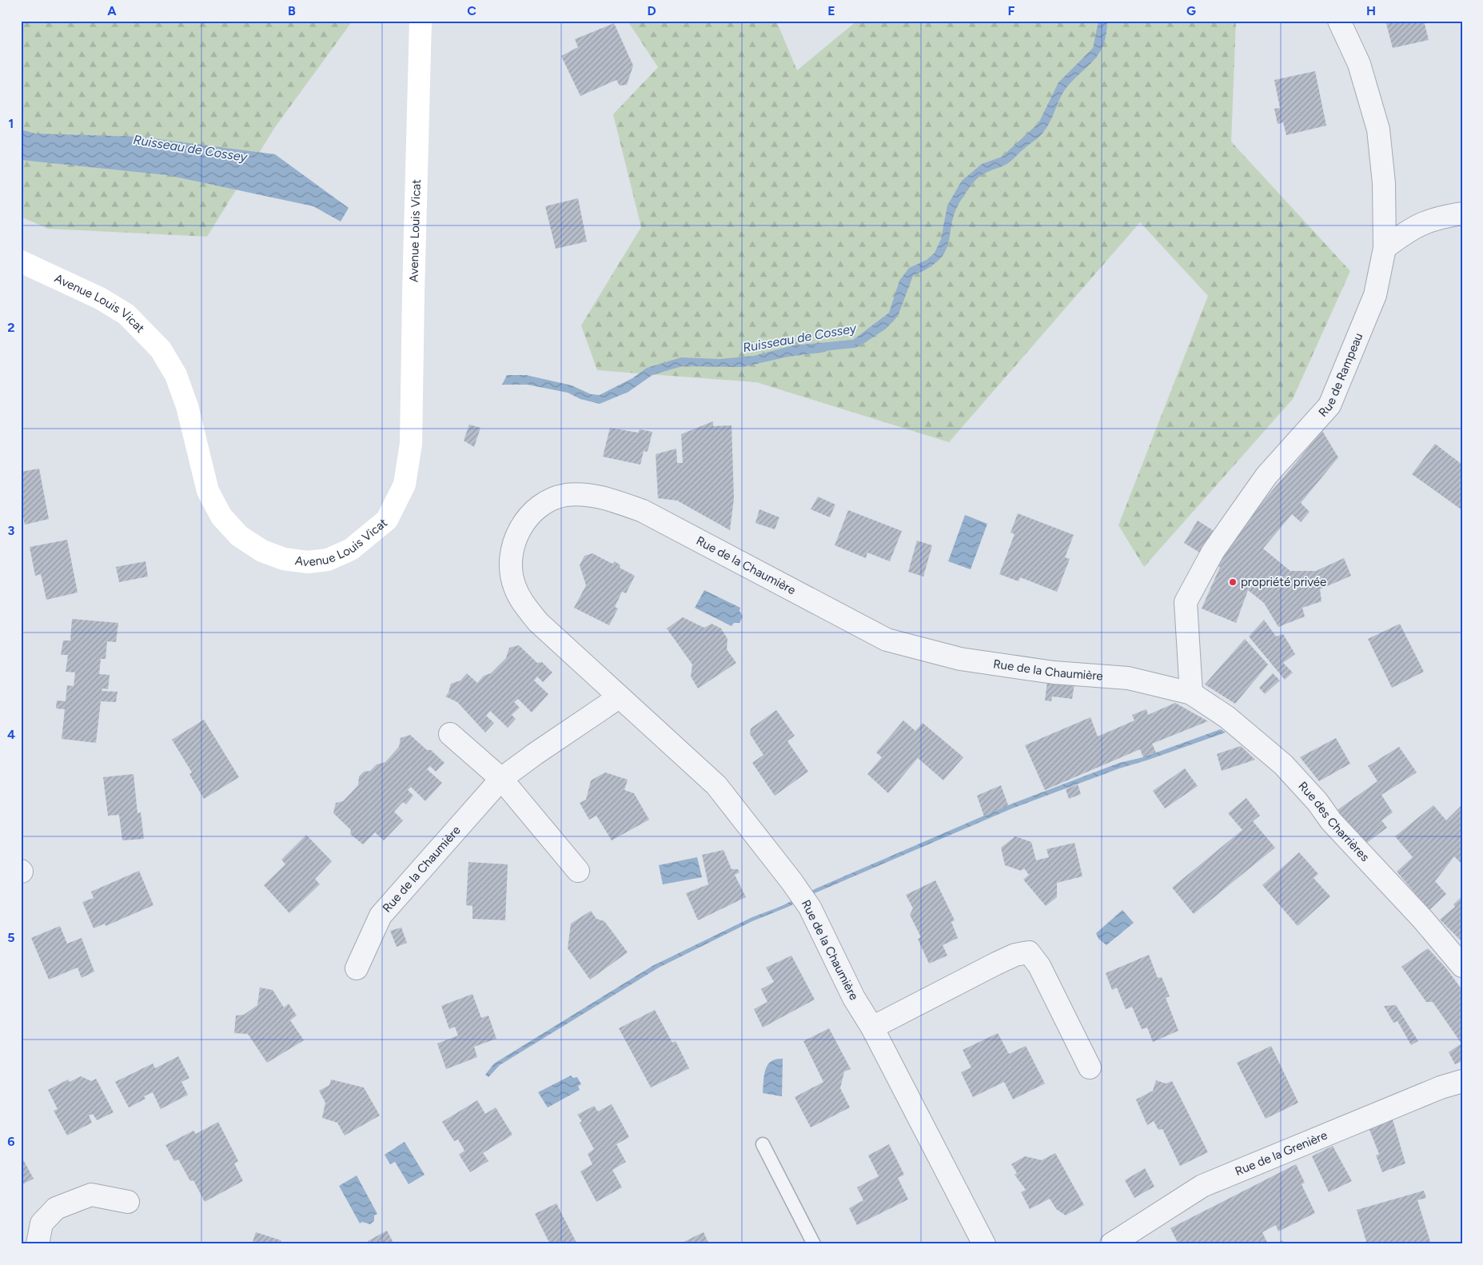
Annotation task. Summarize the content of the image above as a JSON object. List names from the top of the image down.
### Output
{
  "streets": {
    "main road": ["Avenue Louis Vicat"],
    "street": [
      "Rue de Rampeau",
      "Rue de la Chaumière",
      "Rue des Charrières",
      "Rue de la Grenière"
    ]
  },
  "crossings": [
    ["Rue de Rampeau", "Rue de la Chaumière"],
    ["Rue de Rampeau", "Rue des Charrières"],
    ["Rue de la Chaumière", "Rue des Charrières"]
  ],
  "water": ["Ruisseau de Cossey"],
  "places": ["propriété privée"],
  "grid": {
    "columns": [
      "A",
      "B",
      "C",
      "D",
      "E",
      "F",
      "G",
      "H"
    ],
    "rows": [
      "1",
      "2",
      "3",
      "4",
      "5",
      "6"
    ]
  }
}
